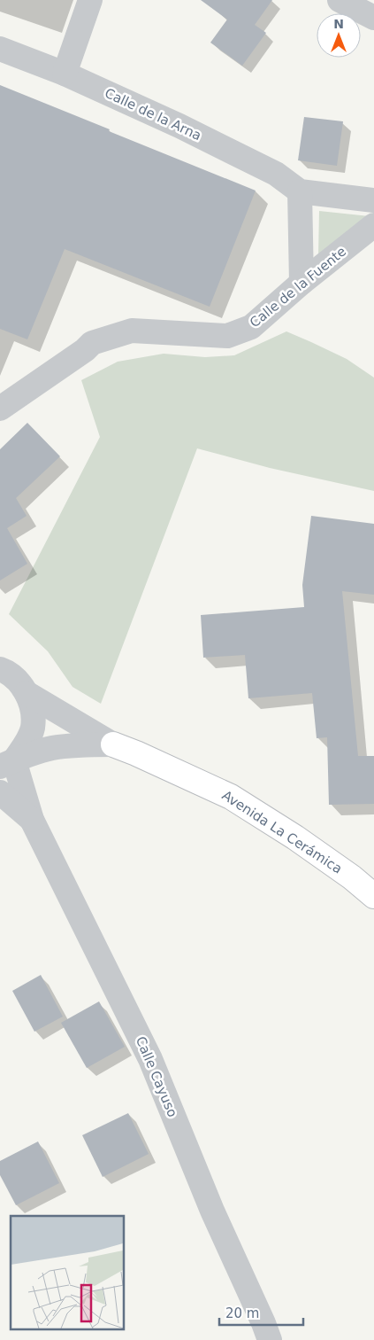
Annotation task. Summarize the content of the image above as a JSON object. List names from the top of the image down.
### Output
{
  "streets": {
    "main road": ["Avenida La Cerámica"],
    "street": ["Calle de la Arna", "Calle de la Fuente", "Calle Cayuso"]
  },
  "scale_bar": "20 m",
  "north": "top"
}
